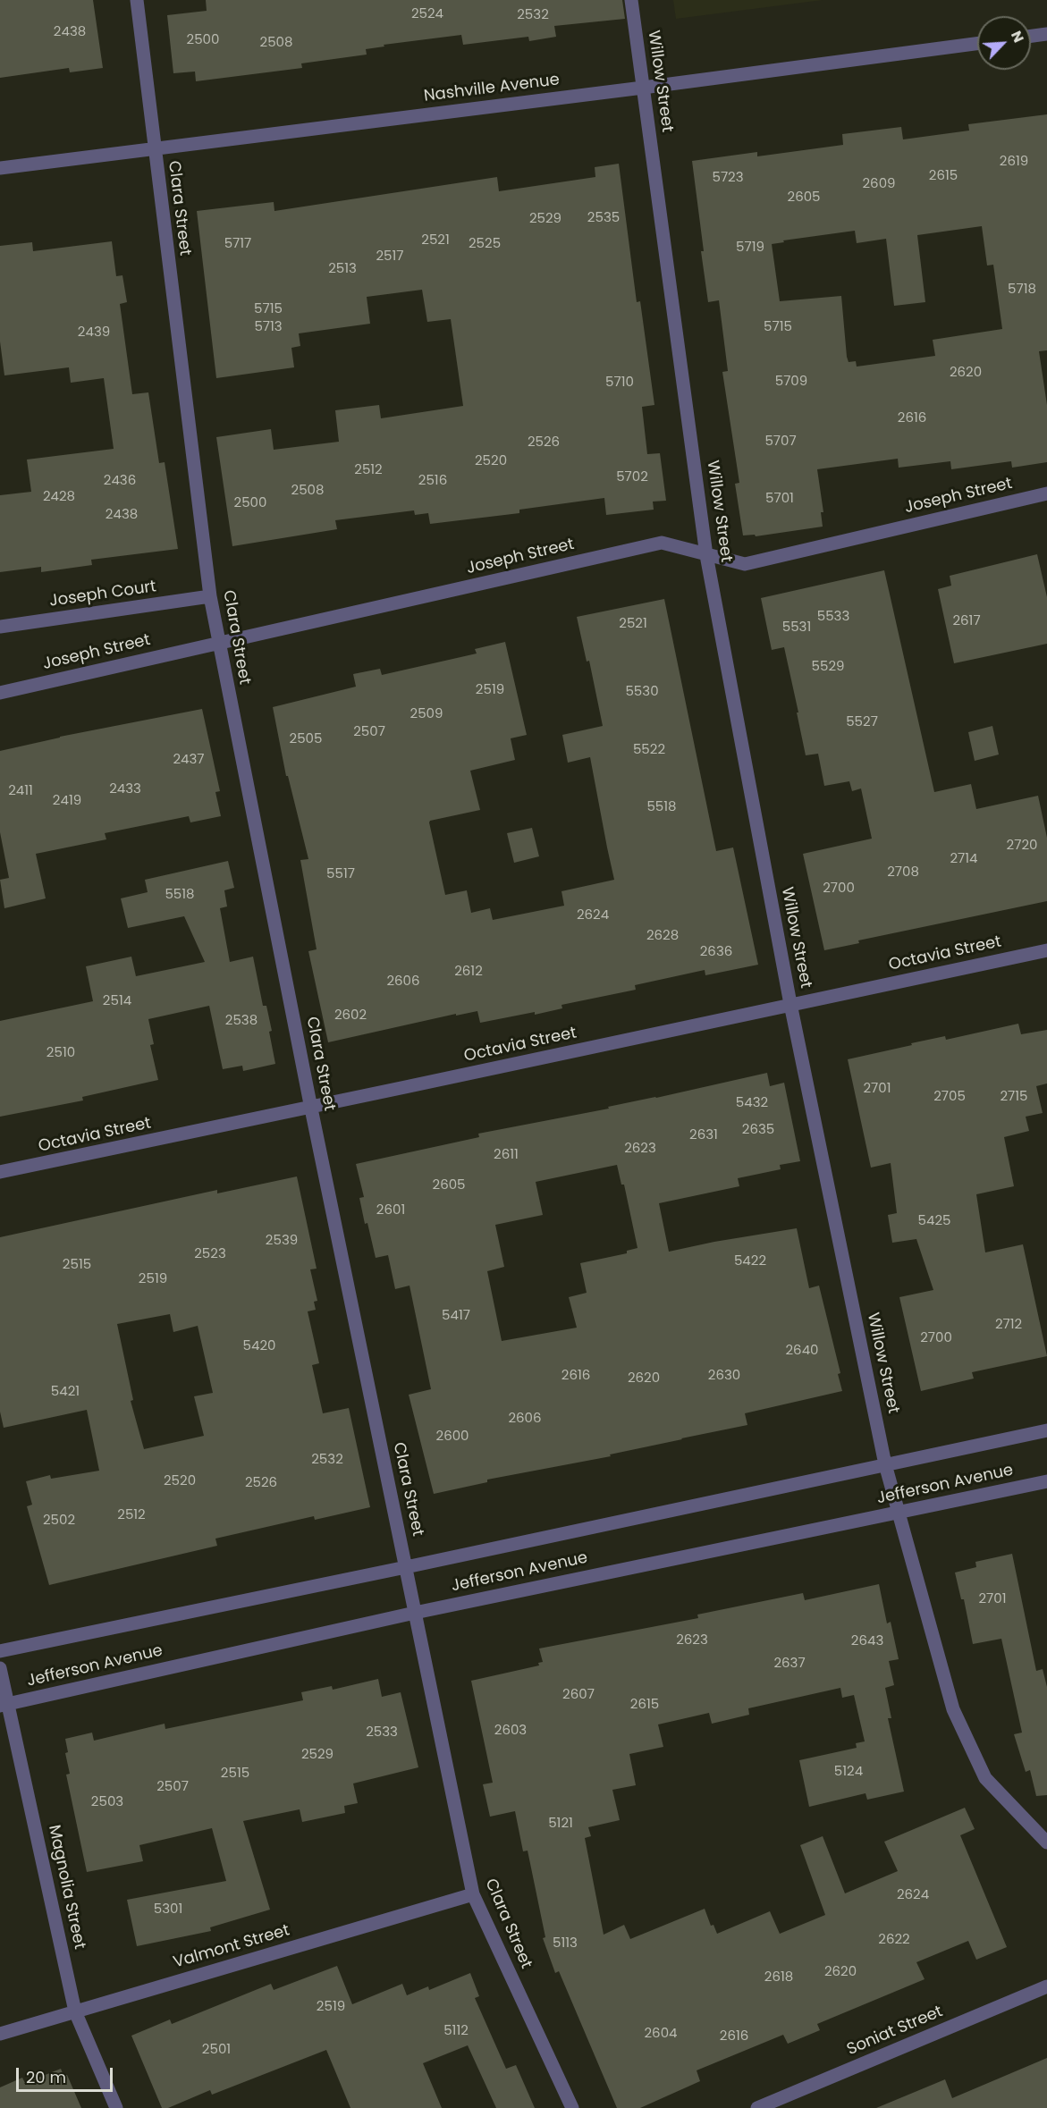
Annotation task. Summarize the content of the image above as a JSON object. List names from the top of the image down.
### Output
{
  "streets": {
    "street": [
      "Willow Street",
      "Nashville Avenue",
      "Clara Street",
      "Joseph Street",
      "Joseph Court",
      "Octavia Street",
      "Jefferson Avenue",
      "Magnolia Street",
      "Valmont Street",
      "Soniat Street"
    ]
  },
  "crossings": [
    ["Willow Street", "Nashville Avenue"],
    ["Willow Street", "Joseph Street"],
    ["Willow Street", "Octavia Street"],
    ["Willow Street", "Jefferson Avenue"],
    ["Nashville Avenue", "Clara Street"],
    ["Clara Street", "Joseph Street"],
    ["Clara Street", "Joseph Court"],
    ["Clara Street", "Octavia Street"],
    ["Clara Street", "Jefferson Avenue"],
    ["Clara Street", "Valmont Street"],
    ["Jefferson Avenue", "Magnolia Street"],
    ["Magnolia Street", "Valmont Street"]
  ],
  "house_numbers": [
    "2524",
    "2532",
    "2438",
    "2500",
    "2508",
    "2619",
    "2615",
    "5723",
    "2609",
    "2605",
    "2535",
    "2529",
    "2521",
    "5717",
    "2525",
    "5719",
    "2517",
    "2513",
    "5718",
    "5715",
    "5713",
    "5715",
    "2439",
    "2620",
    "5709",
    "5710",
    "2616",
    "5707",
    "2526",
    "2520",
    "2512",
    "5702",
    "2436",
    "2516",
    "2508",
    "2428",
    "5701",
    "2500",
    "2438",
    "5533",
    "2617",
    "2521",
    "5531",
    "5529",
    "2519",
    "5530",
    "2509",
    "5527",
    "2507",
    "2505",
    "5522",
    "2437",
    "2433",
    "2411",
    "2419",
    "5518",
    "2720",
    "2714",
    "2708",
    "5517",
    "2700",
    "5518",
    "2624",
    "2628",
    "2636",
    "2612",
    "2606",
    "2514",
    "2602",
    "2538",
    "2510",
    "2701",
    "2705",
    "2715",
    "5432",
    "2635",
    "2631",
    "2623",
    "2611",
    "2605",
    "2601",
    "5425",
    "2539",
    "2523",
    "5422",
    "2515",
    "2519",
    "5417",
    "2712",
    "2700",
    "5420",
    "2640",
    "2616",
    "2630",
    "2620",
    "5421",
    "2606",
    "2600",
    "2532",
    "2520",
    "2526",
    "2512",
    "2502",
    "2701",
    "2623",
    "2643",
    "2637",
    "2607",
    "2615",
    "2603",
    "2533",
    "2529",
    "5124",
    "2515",
    "2507",
    "2503",
    "5121",
    "2624",
    "5301",
    "2622",
    "5113",
    "2620",
    "2618",
    "2519",
    "5112",
    "2604",
    "2616",
    "2501"
  ],
  "scale_bar": "20 m",
  "north": "top right"
}
